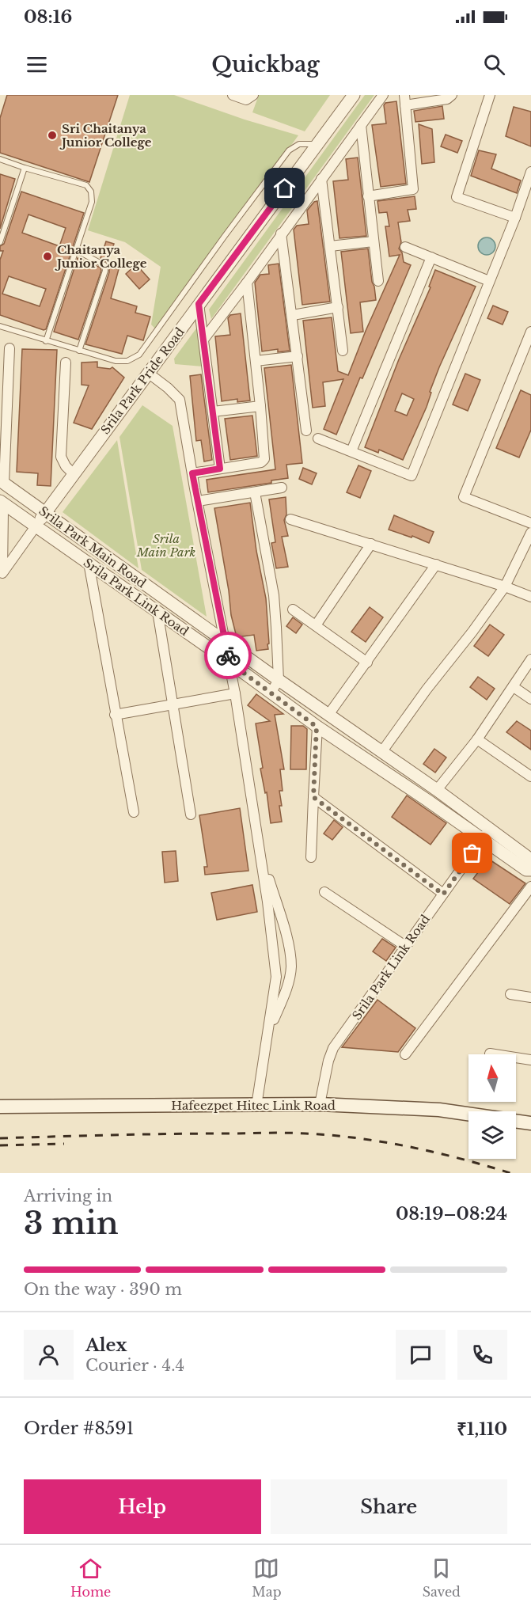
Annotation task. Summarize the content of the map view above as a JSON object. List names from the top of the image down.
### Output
{
  "streets": {
    "main road": ["Hafeezpet Hitec Link Road"],
    "street": ["Srila Park Pride Road", "Srila Park Main Road", "Srila Park Link Road"]
  },
  "crossings": [
    ["Srila Park Pride Road", "Srila Park Main Road"],
    ["Srila Park Pride Road", "Srila Park Link Road"],
    ["Srila Park Link Road", "Hafeezpet Hitec Link Road"]
  ],
  "parks": ["Srila Main Park"],
  "places": ["Sri Chaitanya Junior College", "Chaitanya Junior College"],
  "north": "top",
  "page": {
    "status": "08:16",
    "header": "Quickbag",
    "heading": ["3 min", "Arriving in", "08:19–08:24"],
    "panel": [
      "Alex",
      "Courier · 4.4",
      "Order #8591",
      "₹1,110"
    ],
    "bar": "On the way · 390 m",
    "buttons": ["Help", "Share"],
    "tabs": ["Home", "Map", "Saved"]
  }
}
